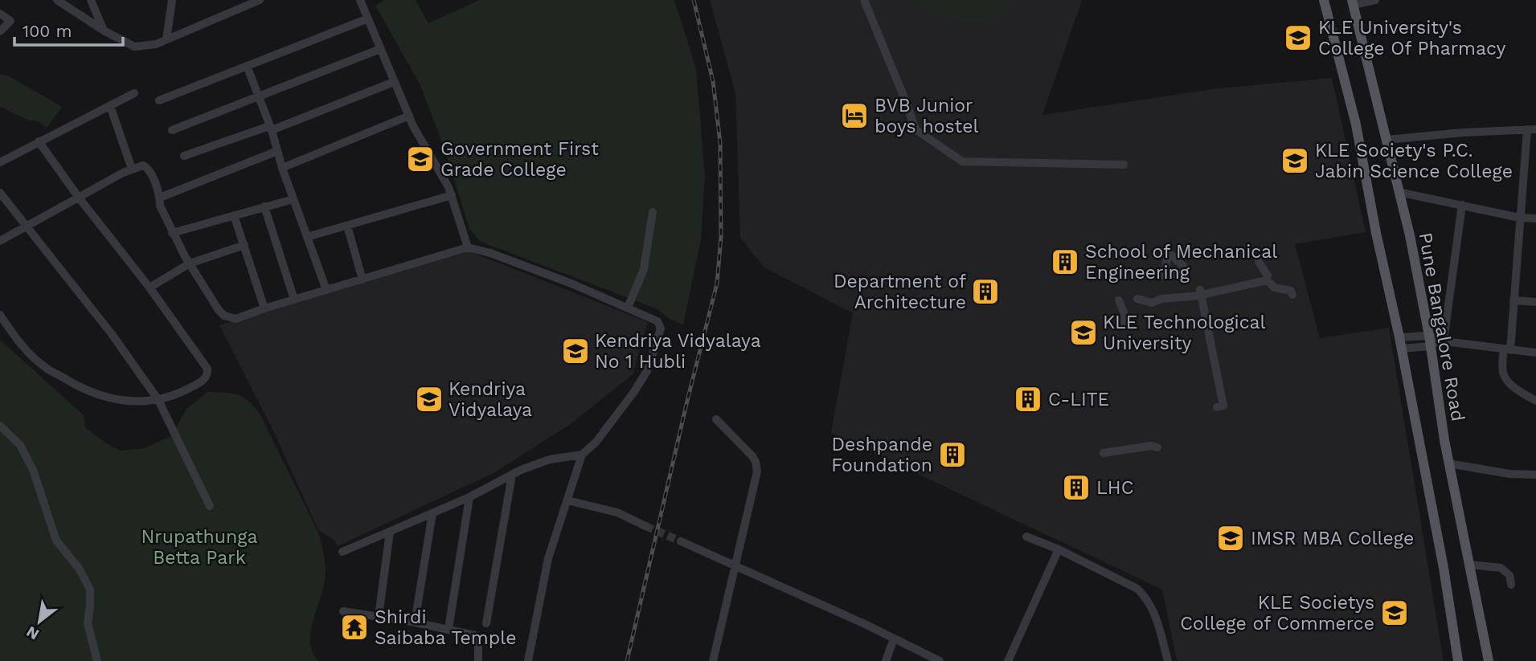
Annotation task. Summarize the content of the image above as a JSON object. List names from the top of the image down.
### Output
{
  "streets": {
    "main road": ["Pune Bangalore Road"]
  },
  "parks": ["Nrupathunga Betta Park"],
  "places": {
    "school or university": [
      "KLE University's College Of Pharmacy",
      "Government First Grade College",
      "KLE Society's P.C. Jabin Science College",
      "KLE Technological University",
      "Kendriya Vidyalaya No 1 Hubli",
      "Kendriya Vidyalaya",
      "IMSR MBA College",
      "KLE Societys College of Commerce"
    ],
    "hotel": ["BVB Junior boys hostel"],
    "building": [
      "School of Mechanical Engineering",
      "Department of Architecture",
      "C-LITE",
      "Deshpande Foundation",
      "LHC"
    ],
    "temple": ["Shirdi Saibaba Temple"]
  },
  "scale_bar": "100 m",
  "north": "bottom left"
}
